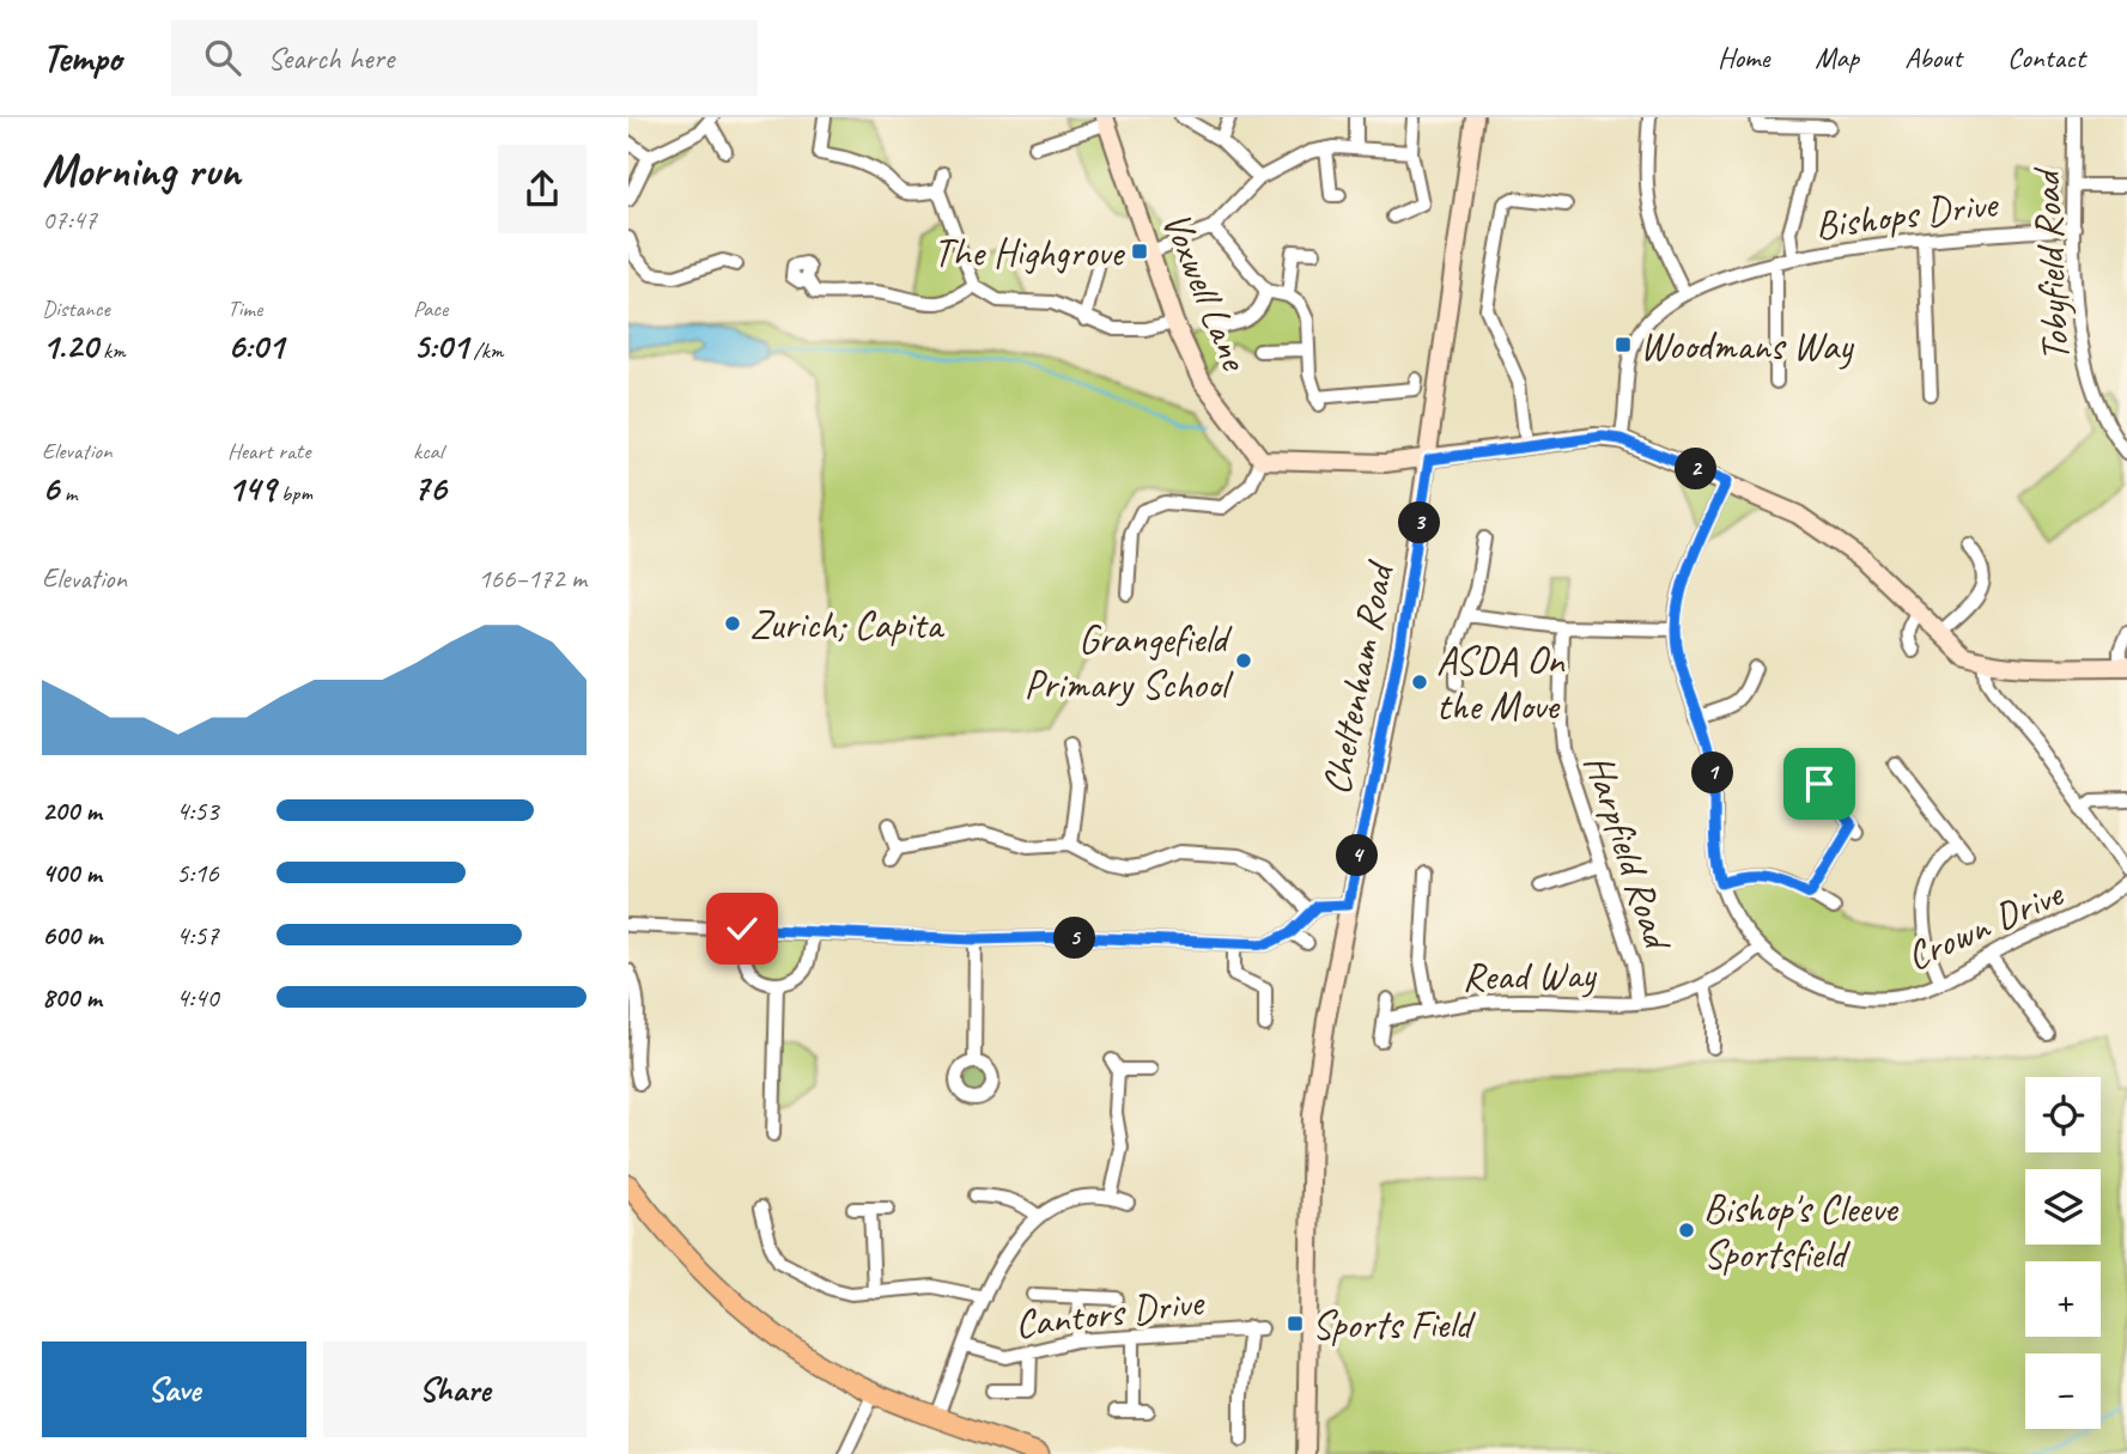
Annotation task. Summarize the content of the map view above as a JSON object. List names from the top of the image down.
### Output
{
  "streets": {
    "street": [
      "Bishops Drive",
      "Tobyfield Road",
      "Voxwell Lane",
      "Cheltenham Road",
      "Harpfield Road",
      "Crown Drive",
      "Read Way",
      "Cantors Drive"
    ]
  },
  "crossings": [
    ["Bishops Drive", "Tobyfield Road"],
    ["Harpfield Road", "Read Way"],
    ["Crown Drive", "Read Way"]
  ],
  "places": {
    "transit": ["The Highgrove", "Woodmans Way", "Sports Field"],
    "other": [
      "Zurich; Capita",
      "Grangefield Primary School",
      "ASDA On the Move",
      "Bishop's Cleeve Sportsfield"
    ]
  },
  "page": {
    "header": "Tempo",
    "search": "Search here",
    "nav": [
      "Home",
      "Map",
      "About",
      "Contact"
    ],
    "heading": ["Morning run", "07:47"],
    "stats": [
      ["Distance", "1.20 km"],
      ["Time", "6:01"],
      ["Pace", "5:01 /km"],
      ["Elevation", "6 m"],
      ["Heart rate", "149 bpm"],
      ["kcal", "76"]
    ],
    "pins": [
      "2",
      "3",
      "1",
      "4",
      "5"
    ],
    "chart": ["Elevation", "166–172 m"],
    "list": [
      {
        "name": "200 m",
        "note": "4:53"
      },
      {
        "name": "400 m",
        "note": "5:16"
      },
      {
        "name": "600 m",
        "note": "4:57"
      },
      {
        "name": "800 m",
        "note": "4:40"
      }
    ],
    "map_buttons": ["+", "−"],
    "buttons": ["Save", "Share"]
  }
}
